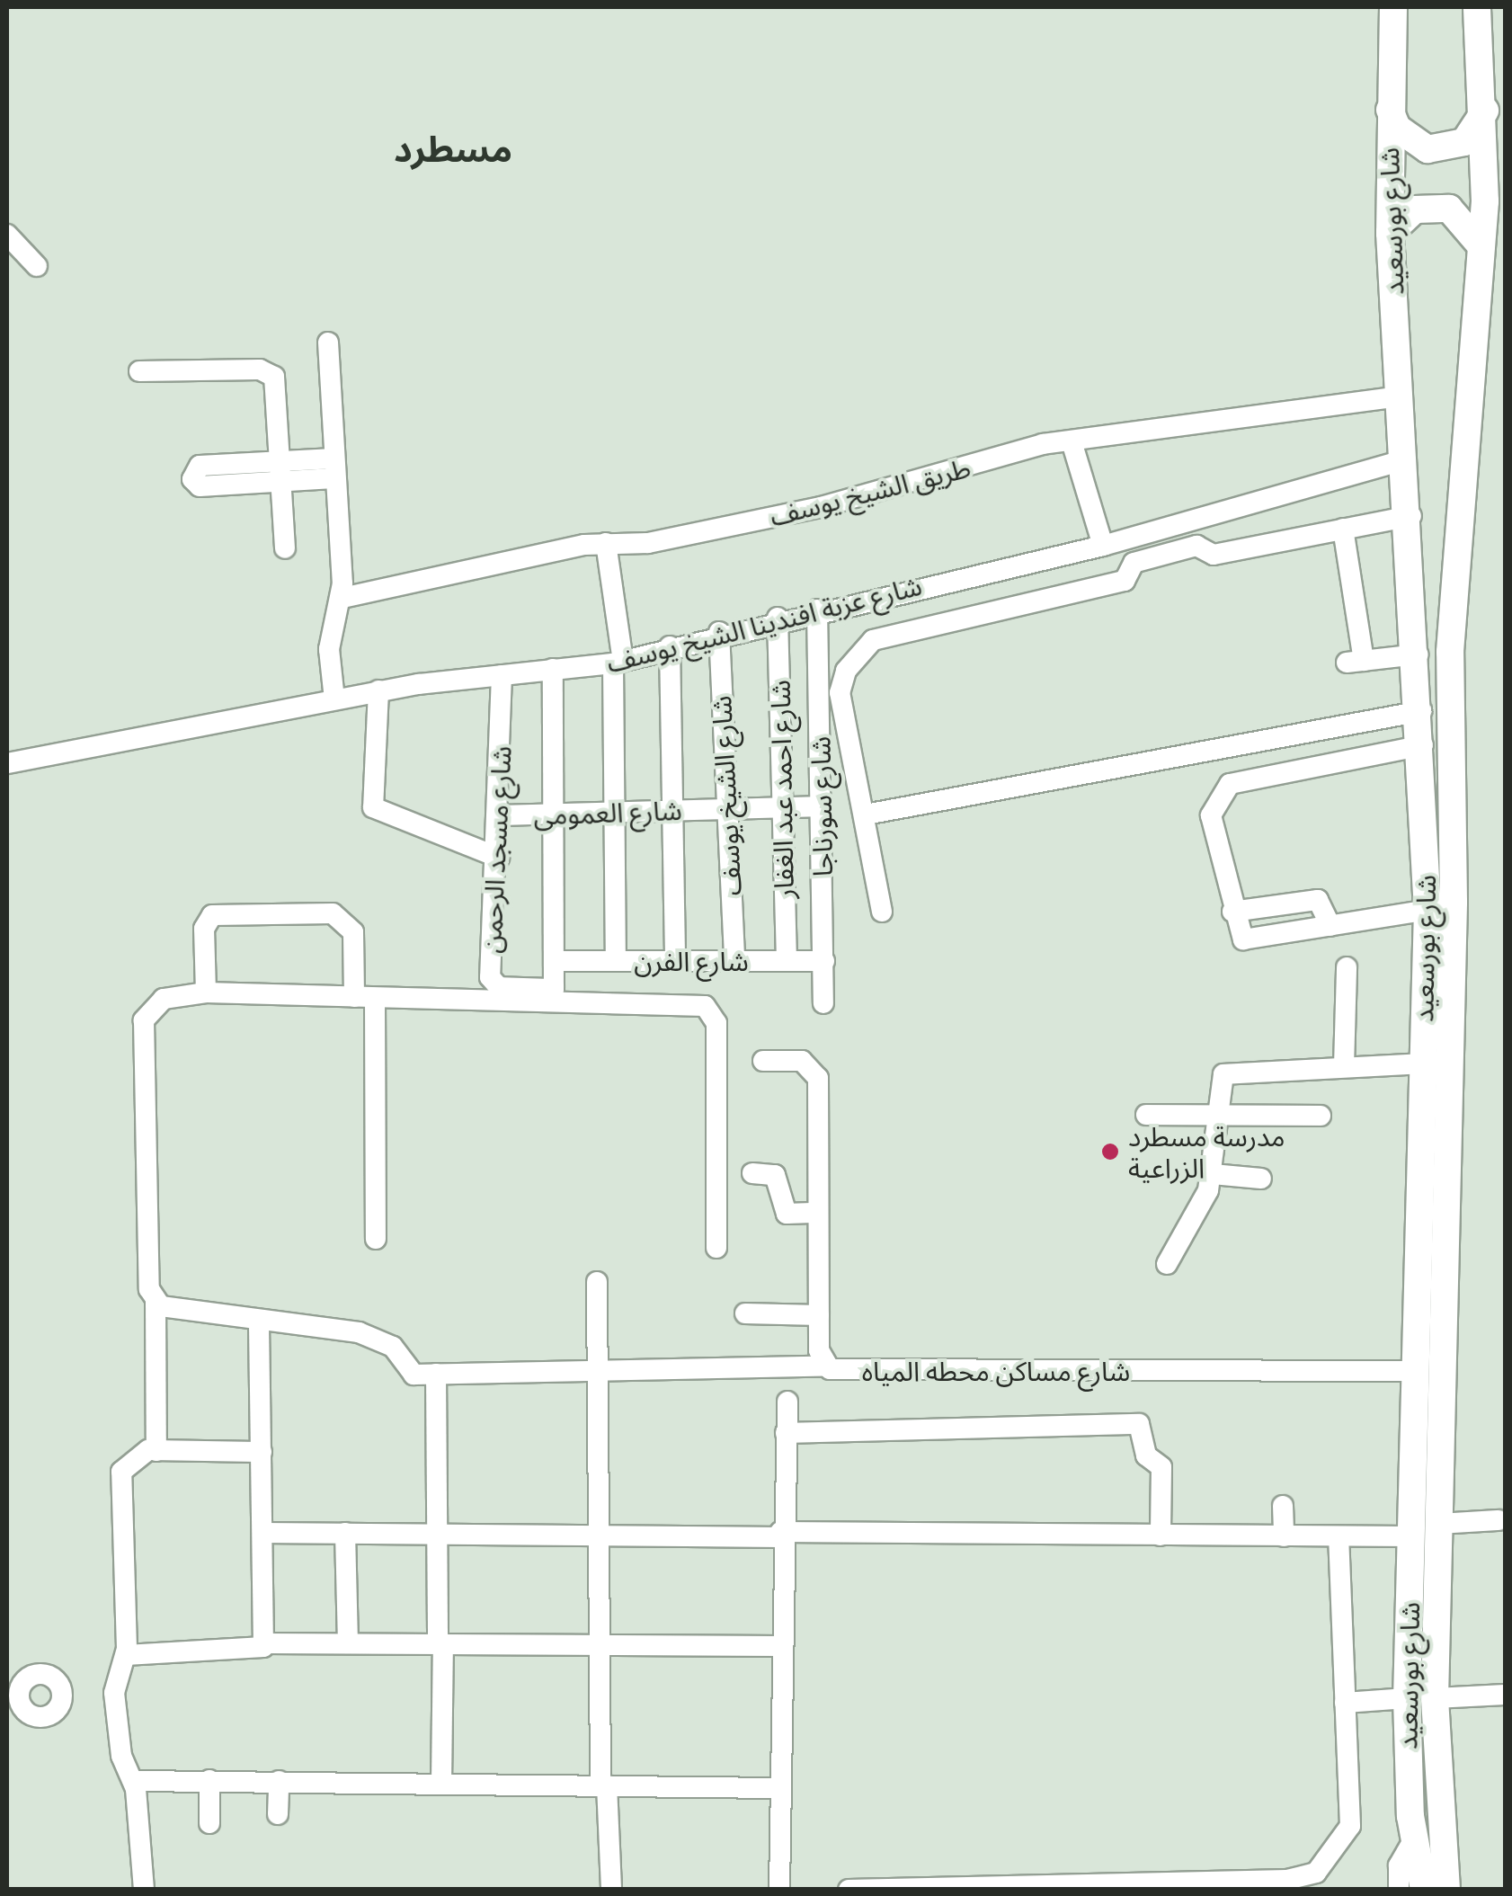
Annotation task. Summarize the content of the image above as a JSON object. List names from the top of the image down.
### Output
{
  "streets": {
    "main road": ["شارع بورسعيد"],
    "street": [
      "طريق الشيخ يوسف",
      "شارع عزبة افندينا الشيخ يوسف",
      "شارع احمد عبد الغفار",
      "شارع الشيخ يوسف",
      "شارع سورناجا",
      "شارع العمومى",
      "شارع مسجد الرحمن",
      "شارع الفرن",
      "شارع مساكن محطه المياه"
    ]
  },
  "crossings": [
    ["شارع بورسعيد", "طريق الشيخ يوسف"],
    ["شارع بورسعيد", "شارع عزبة افندينا الشيخ يوسف"],
    ["شارع بورسعيد", "شارع مساكن محطه المياه"],
    ["شارع عزبة افندينا الشيخ يوسف", "شارع احمد عبد الغفار"],
    ["شارع عزبة افندينا الشيخ يوسف", "شارع الشيخ يوسف"],
    ["شارع عزبة افندينا الشيخ يوسف", "شارع سورناجا"],
    ["شارع عزبة افندينا الشيخ يوسف", "شارع مسجد الرحمن"],
    ["شارع احمد عبد الغفار", "شارع العمومى"],
    ["شارع احمد عبد الغفار", "شارع الفرن"],
    ["شارع الشيخ يوسف", "شارع العمومى"],
    ["شارع الشيخ يوسف", "شارع الفرن"],
    ["شارع سورناجا", "شارع العمومى"],
    ["شارع سورناجا", "شارع الفرن"],
    ["شارع العمومى", "شارع مسجد الرحمن"],
    ["شارع مسجد الرحمن", "شارع الفرن"]
  ],
  "districts": ["مسطرد"],
  "places": ["مدرسة مسطرد الزراعية"]
}
